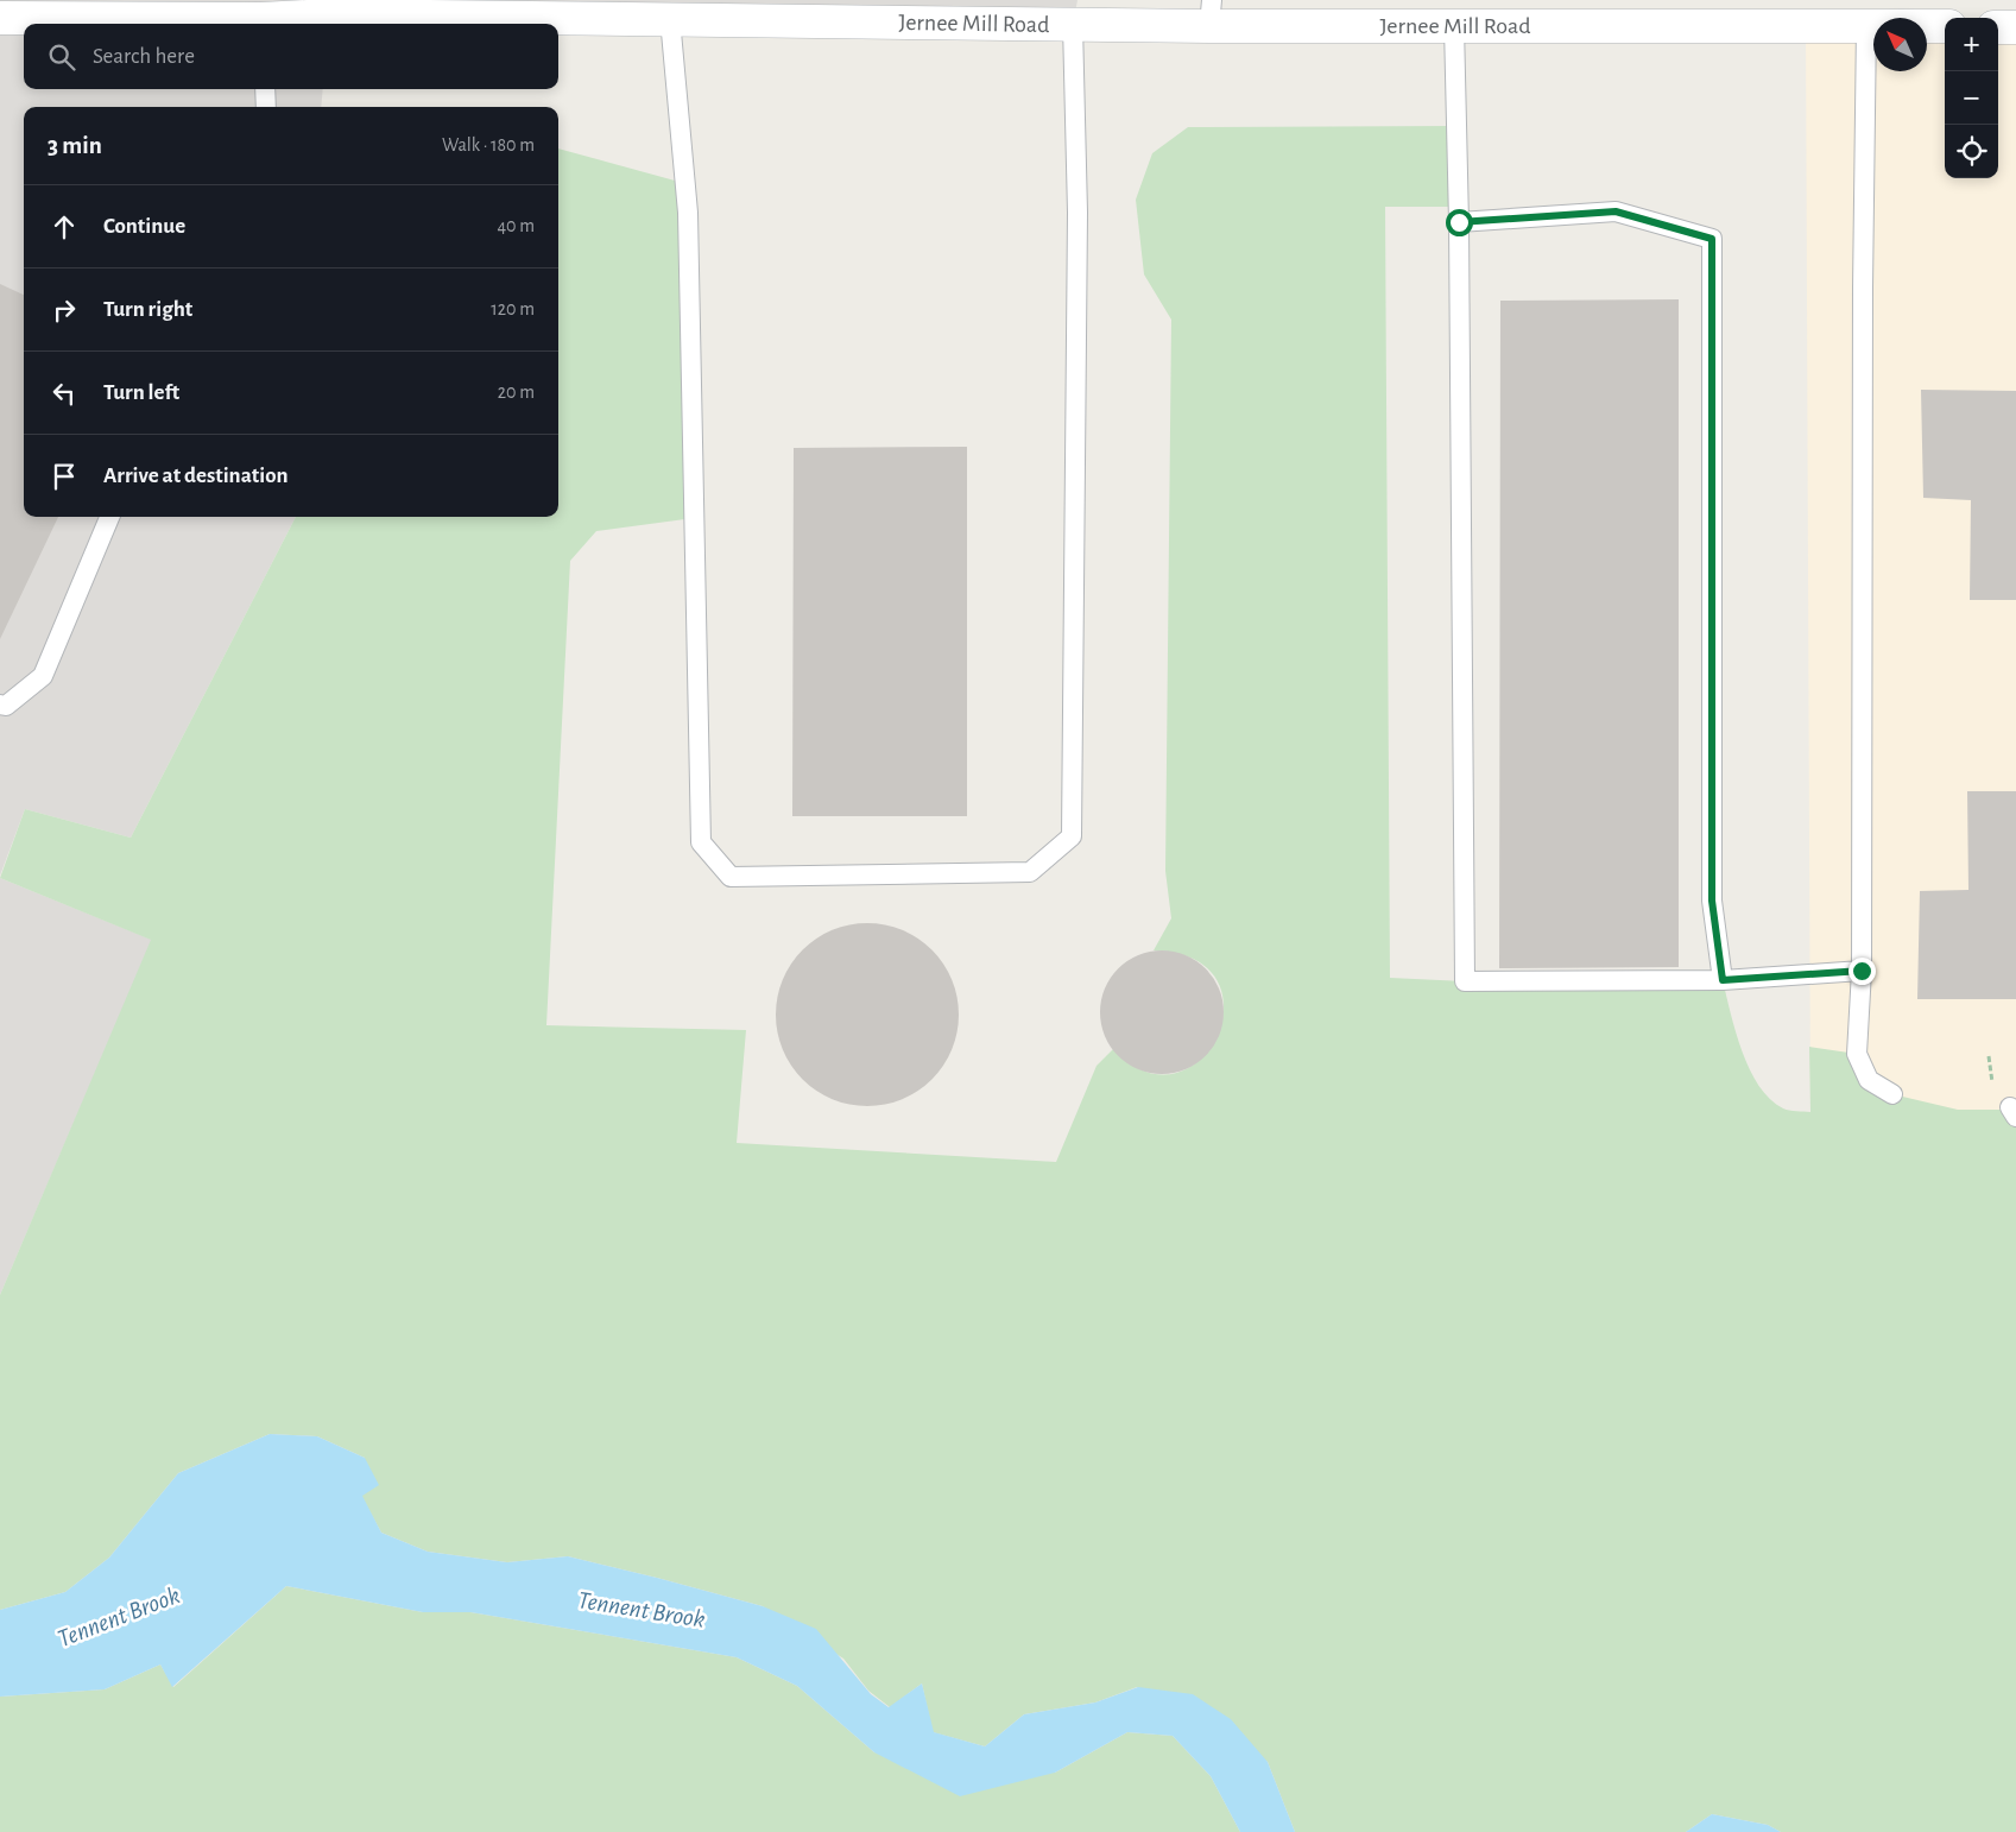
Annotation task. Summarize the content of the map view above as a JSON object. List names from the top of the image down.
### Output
{
  "streets": {
    "street": ["Jernee Mill Road"]
  },
  "water": ["Tennent Brook"],
  "north": "top left",
  "page": {
    "map_buttons": ["+", "−"],
    "search": "Search here",
    "heading": ["3 min", "Walk · 180 m"],
    "list": [
      ["Continue", "40 m"],
      ["Turn right", "120 m"],
      ["Turn left", "20 m"],
      "Arrive at destination"
    ]
  }
}
